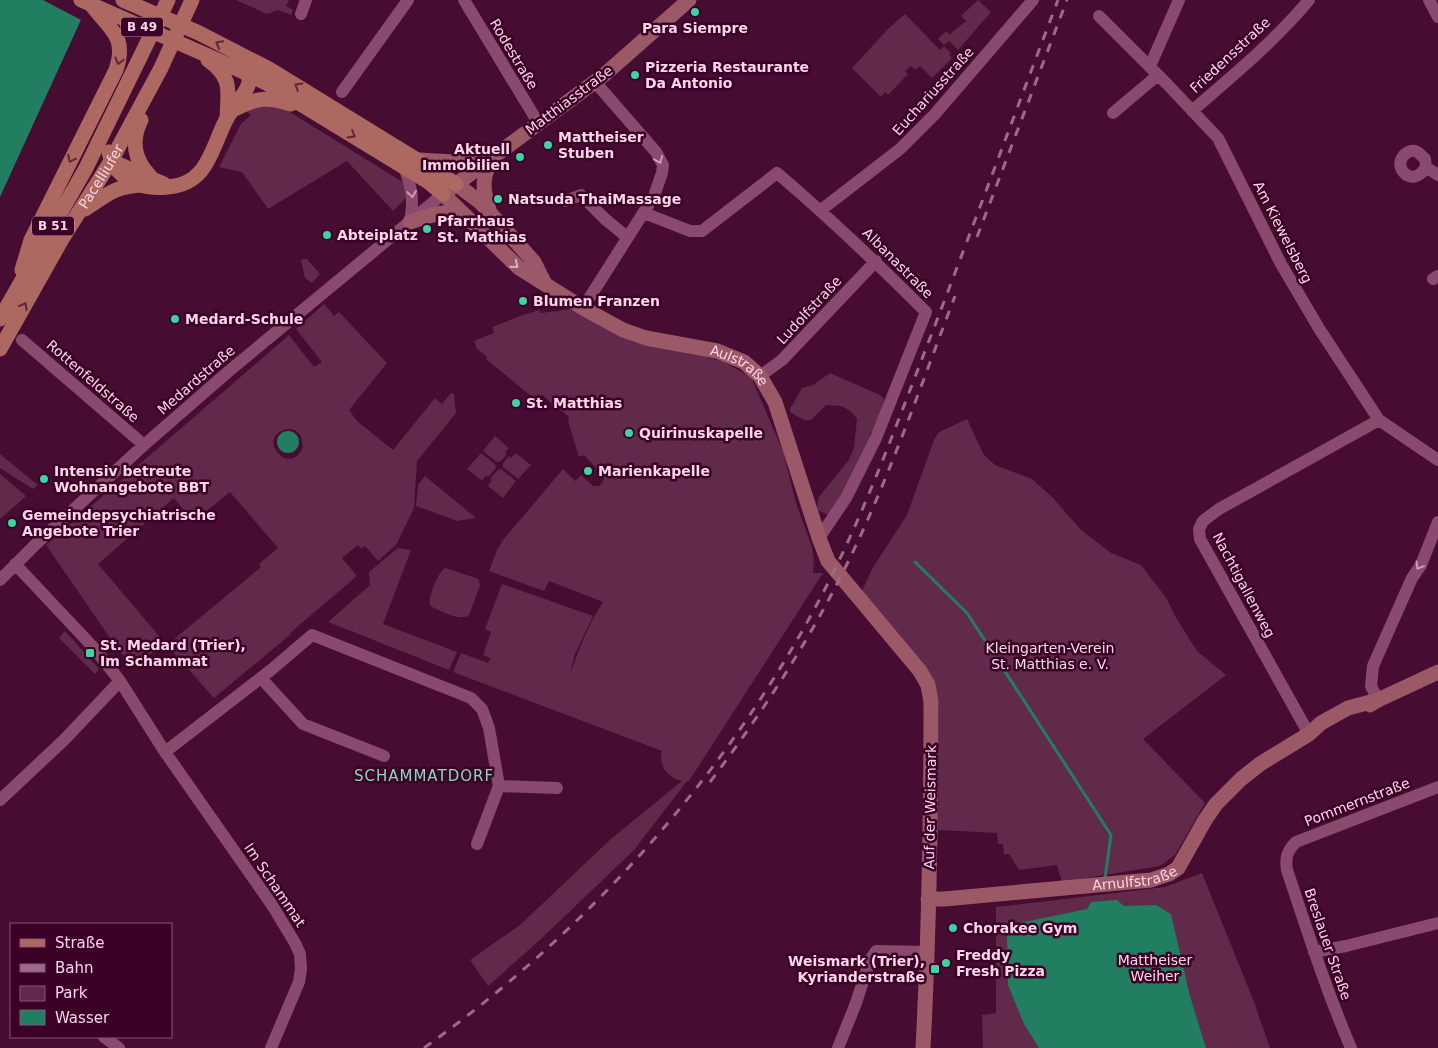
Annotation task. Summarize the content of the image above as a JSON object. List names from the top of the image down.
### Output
{
  "streets": {
    "main road": ["B 49", "Pacelliufer", "B 51"],
    "street": [
      "Rodestraße",
      "Friedensstraße",
      "Euchariusstraße",
      "Matthiasstraße",
      "Am Kiewelsberg",
      "Albanastraße",
      "Ludolfstraße",
      "Aulstraße",
      "Medardstraße",
      "Rottenfeldstraße",
      "Nachtigallenweg",
      "Pommernstraße",
      "Auf der Weismark",
      "Arnulfstraße",
      "Im Schammat",
      "Breslauer Straße"
    ]
  },
  "crossings": [
    ["Rodestraße", "Matthiasstraße"],
    ["Friedensstraße", "Am Kiewelsberg"],
    ["Euchariusstraße", "Albanastraße"],
    ["Matthiasstraße", "Aulstraße"],
    ["Matthiasstraße", "Medardstraße"],
    ["Am Kiewelsberg", "Nachtigallenweg"],
    ["Albanastraße", "Ludolfstraße"],
    ["Albanastraße", "Aulstraße"],
    ["Ludolfstraße", "Aulstraße"],
    ["Aulstraße", "Medardstraße"],
    ["Aulstraße", "Auf der Weismark"],
    ["Medardstraße", "Rottenfeldstraße"],
    ["Medardstraße", "Im Schammat"],
    ["Nachtigallenweg", "Arnulfstraße"],
    ["Pommernstraße", "Breslauer Straße"],
    ["Auf der Weismark", "Arnulfstraße"]
  ],
  "districts": ["SCHAMMATDORF"],
  "parks": ["Kleingarten-Verein St. Matthias e. V.", "Mattheiser Weiher"],
  "places": {
    "other": [
      "Para Siempre",
      "Pizzeria Restaurante Da Antonio",
      "Mattheiser Stuben",
      "Aktuell Immobilien",
      "Natsuda ThaiMassage",
      "Pfarrhaus St. Mathias",
      "Abteiplatz",
      "Blumen Franzen",
      "Medard-Schule",
      "St. Matthias",
      "Quirinuskapelle",
      "Marienkapelle",
      "Intensiv betreute Wohnangebote BBT",
      "Gemeindepsychiatrische Angebote Trier",
      "Chorakee Gym",
      "Freddy Fresh Pizza"
    ],
    "transit": ["St. Medard (Trier), Im Schammat", "Weismark (Trier), Kyrianderstraße"]
  },
  "legend": [
    "Straße",
    "Bahn",
    "Park",
    "Wasser"
  ]
}
